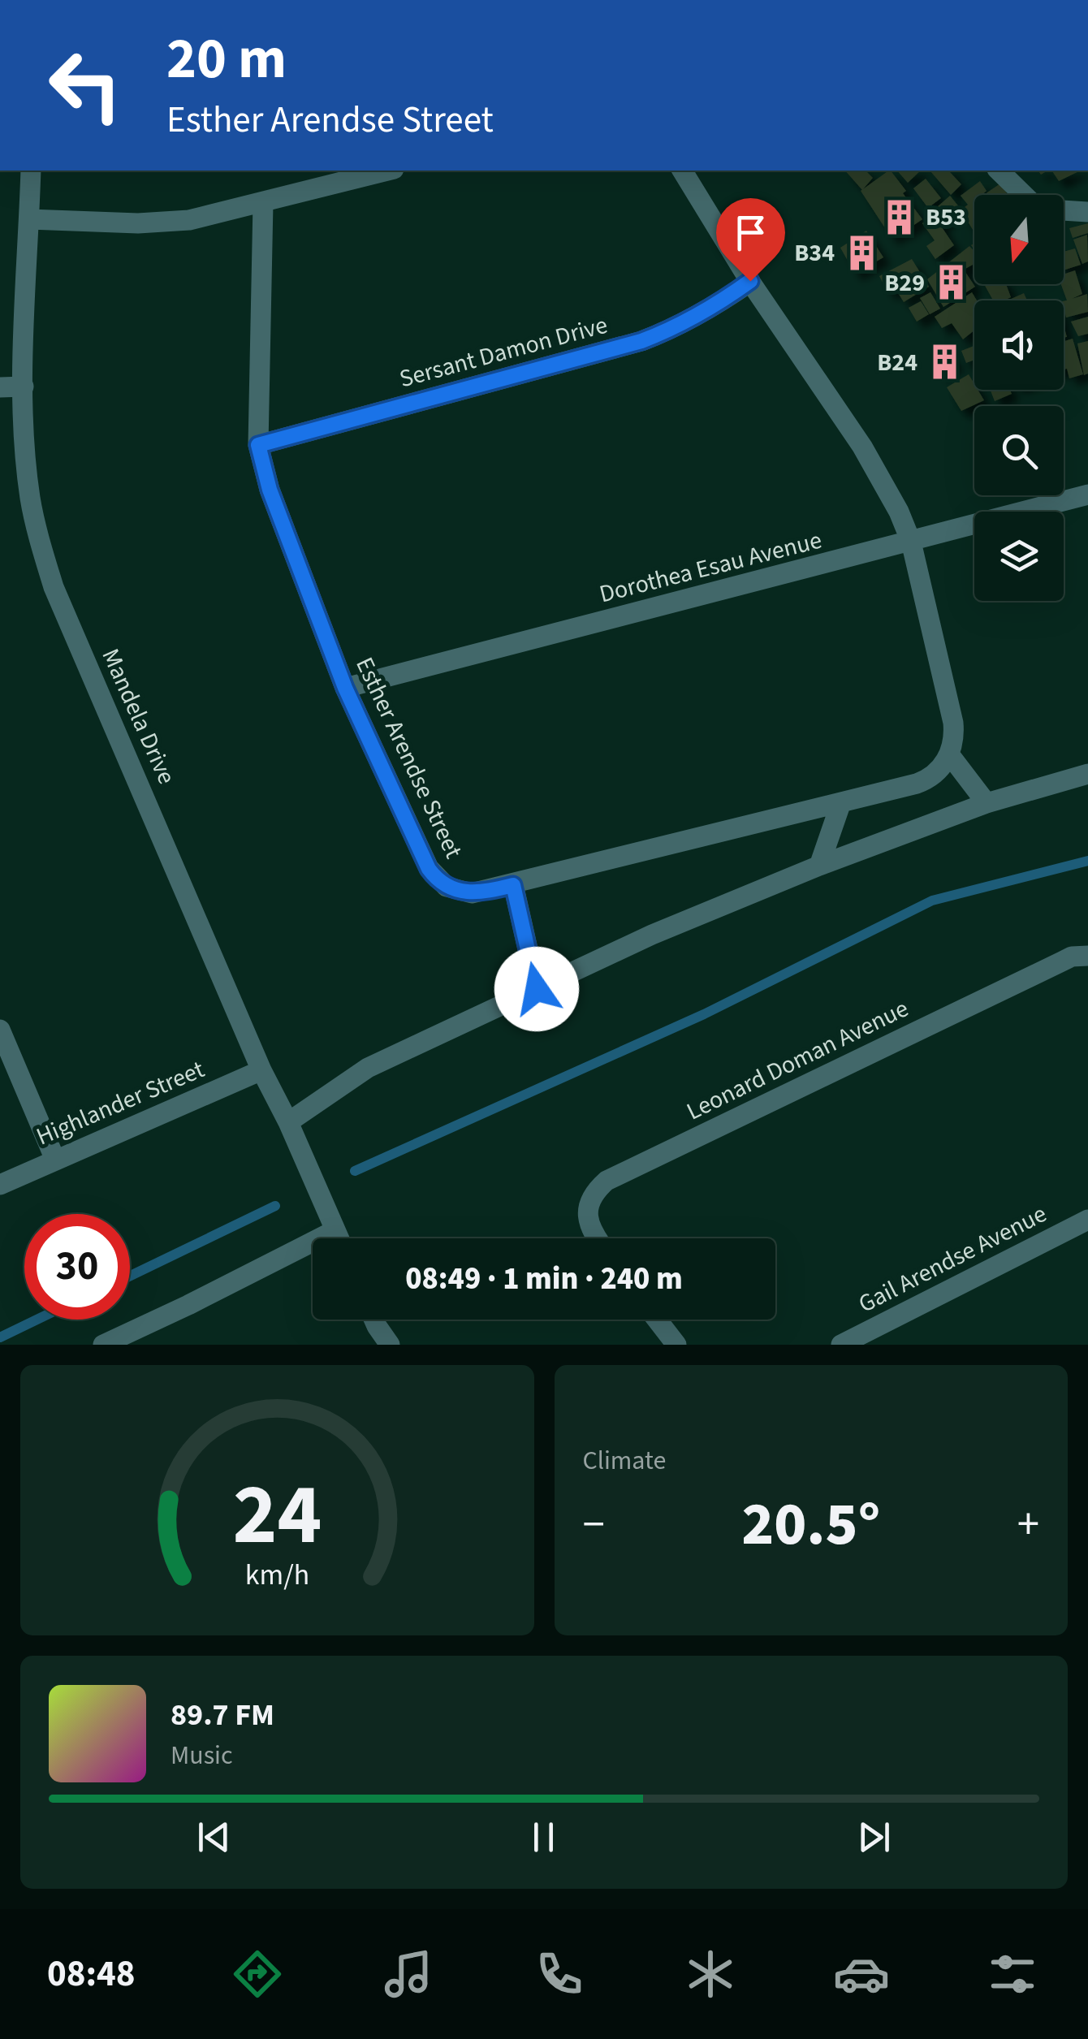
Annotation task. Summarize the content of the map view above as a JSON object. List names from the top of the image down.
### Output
{
  "streets": {
    "street": [
      "Sersant Damon Drive",
      "Dorothea Esau Avenue",
      "Mandela Drive",
      "Esther Arendse Street",
      "Leonard Doman Avenue",
      "Highlander Street",
      "Gail Arendse Avenue"
    ]
  },
  "crossings": [
    ["Sersant Damon Drive", "Esther Arendse Street"],
    ["Dorothea Esau Avenue", "Esther Arendse Street"],
    ["Mandela Drive", "Highlander Street"]
  ],
  "places": {
    "building": [
      "B53",
      "B34",
      "B29",
      "B24"
    ]
  },
  "north": "bottom",
  "page": {
    "turn": ["20 m", "Esther Arendse Street"],
    "limit": "30",
    "trip": "08:49 · 1 min · 240 m",
    "tile": "Climate",
    "heat": ["−", "20.5°", "+"],
    "song": ["89.7 FM", "Music"],
    "tabs": "08:48",
    "gauge": ["24", "km/h"]
  }
}
